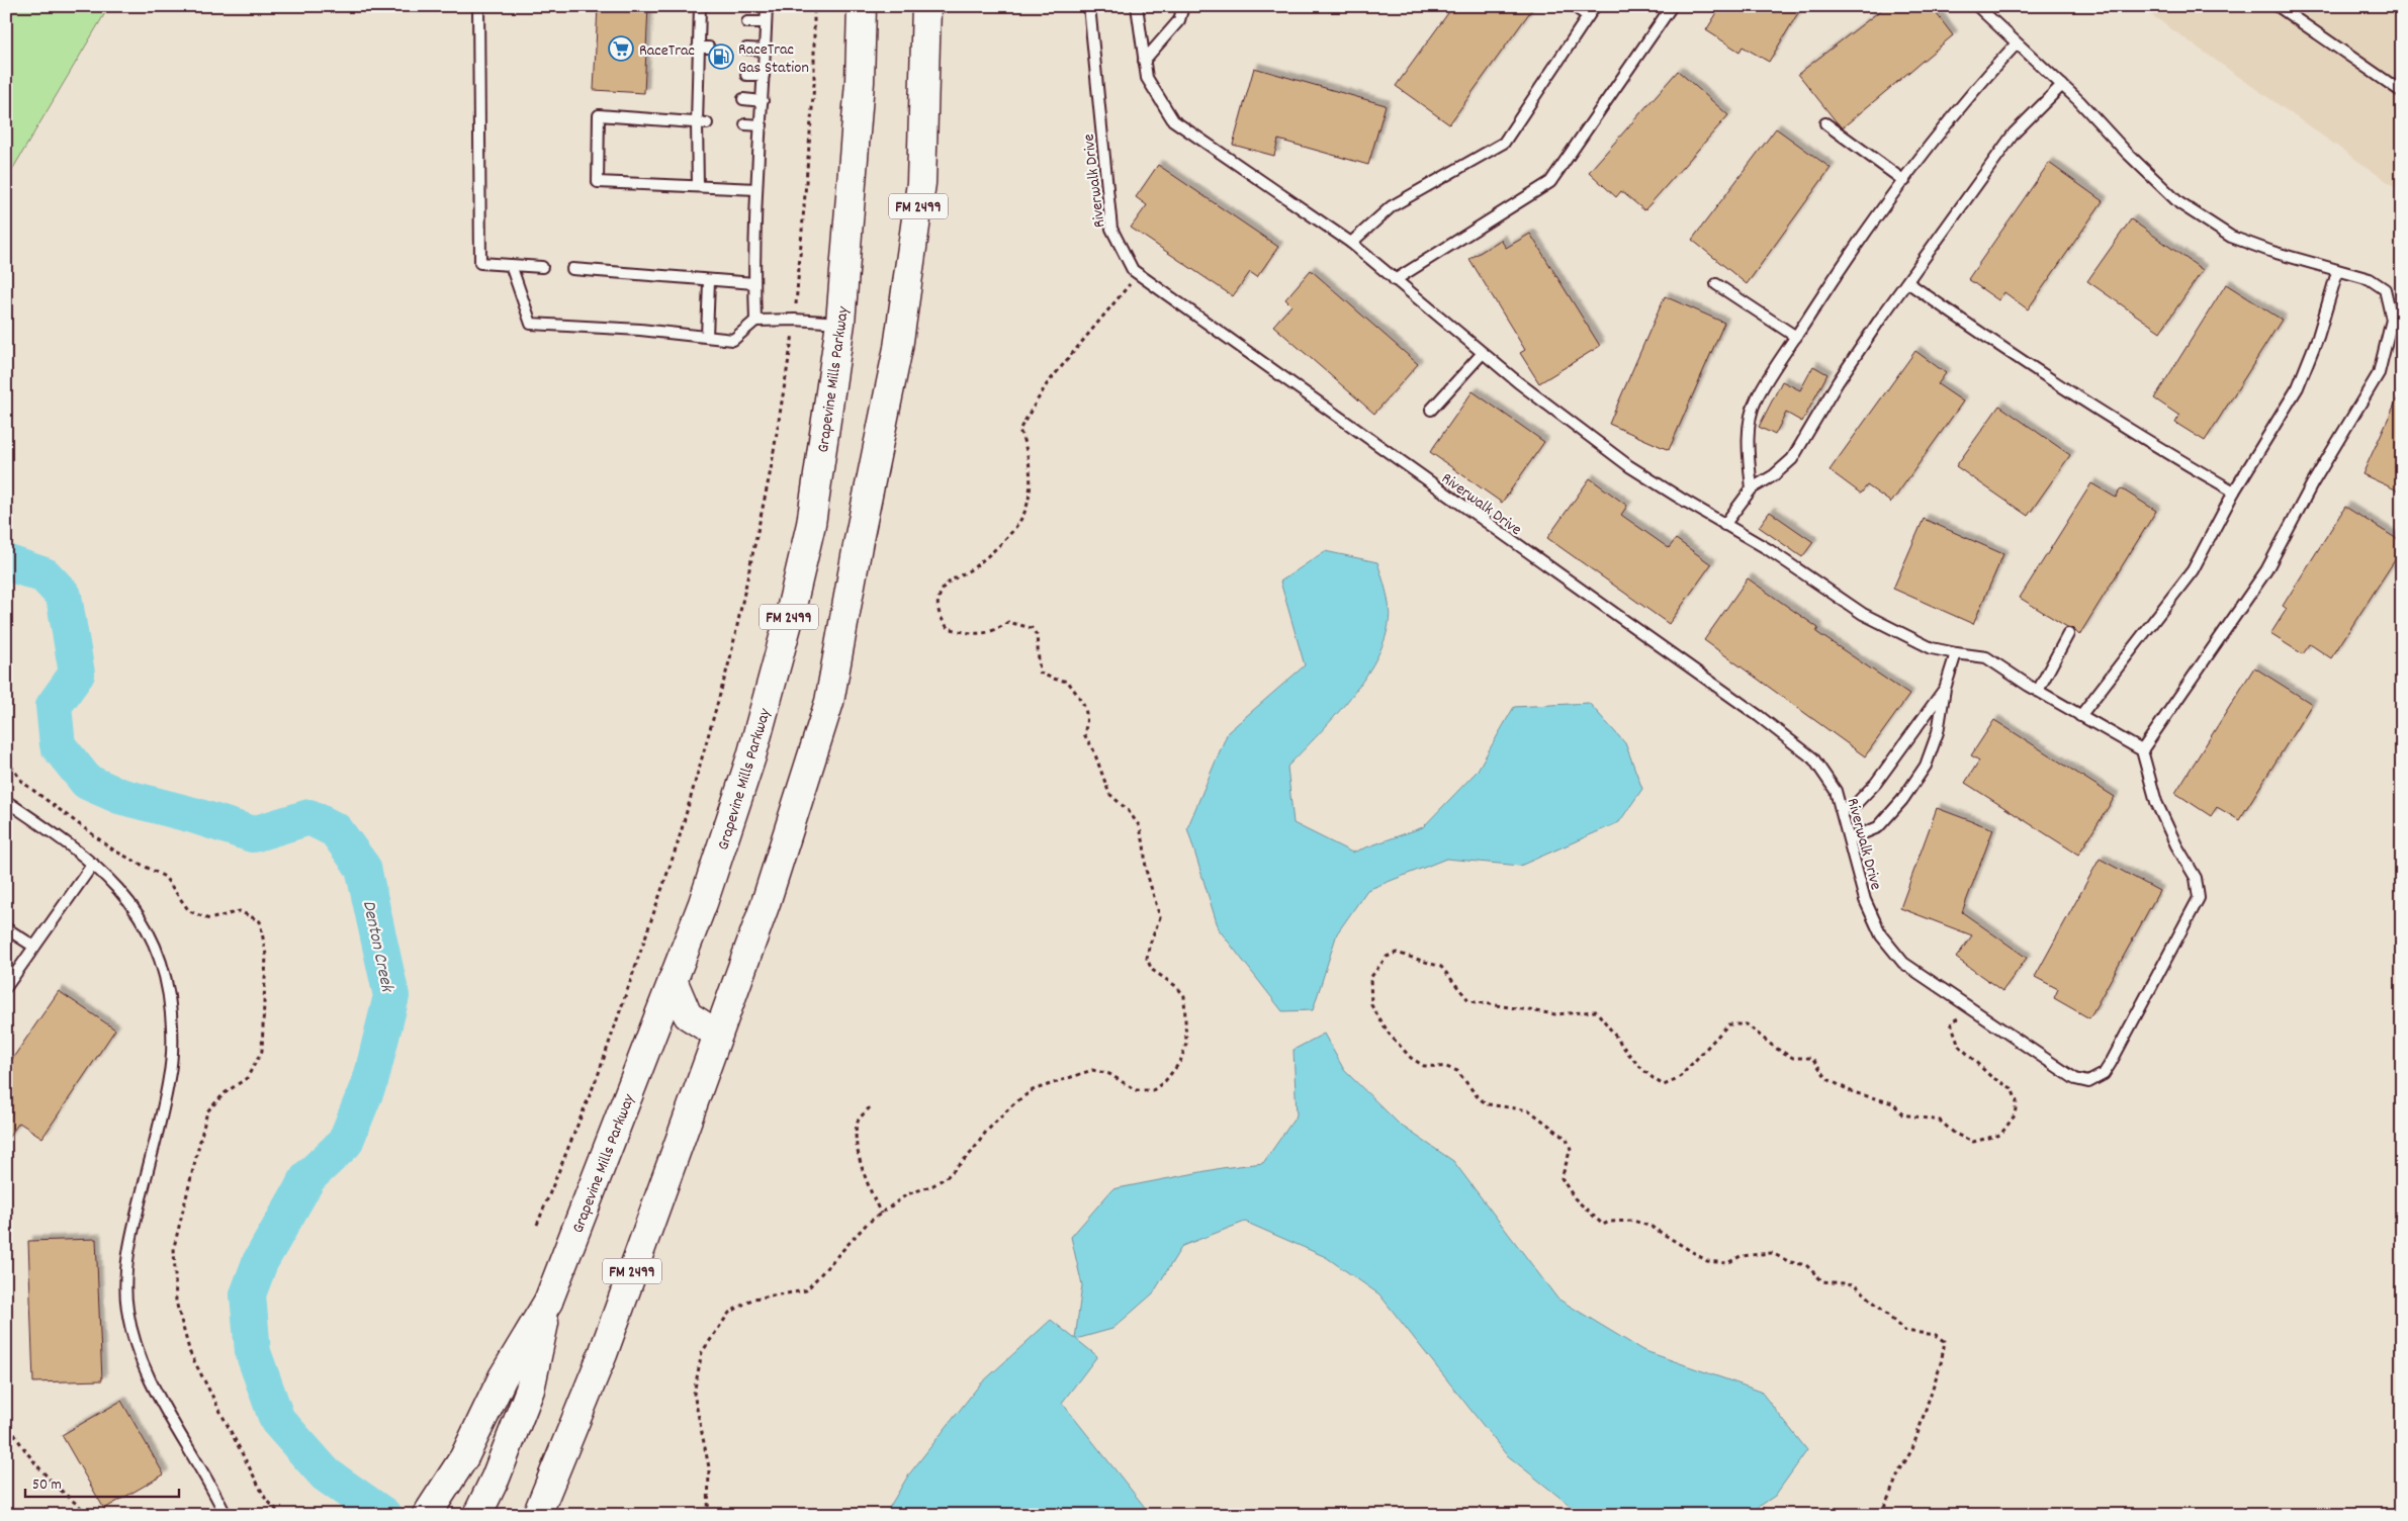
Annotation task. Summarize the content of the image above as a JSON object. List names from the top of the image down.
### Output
{
  "streets": {
    "main road": ["FM 2499", "Grapevine Mills Parkway"],
    "lane": ["Riverwalk Drive"]
  },
  "water": ["Denton Creek"],
  "places": {
    "supermarket": ["RaceTrac"],
    "fuel station": ["RaceTrac Gas Station"]
  },
  "scale_bar": "50 m"
}
